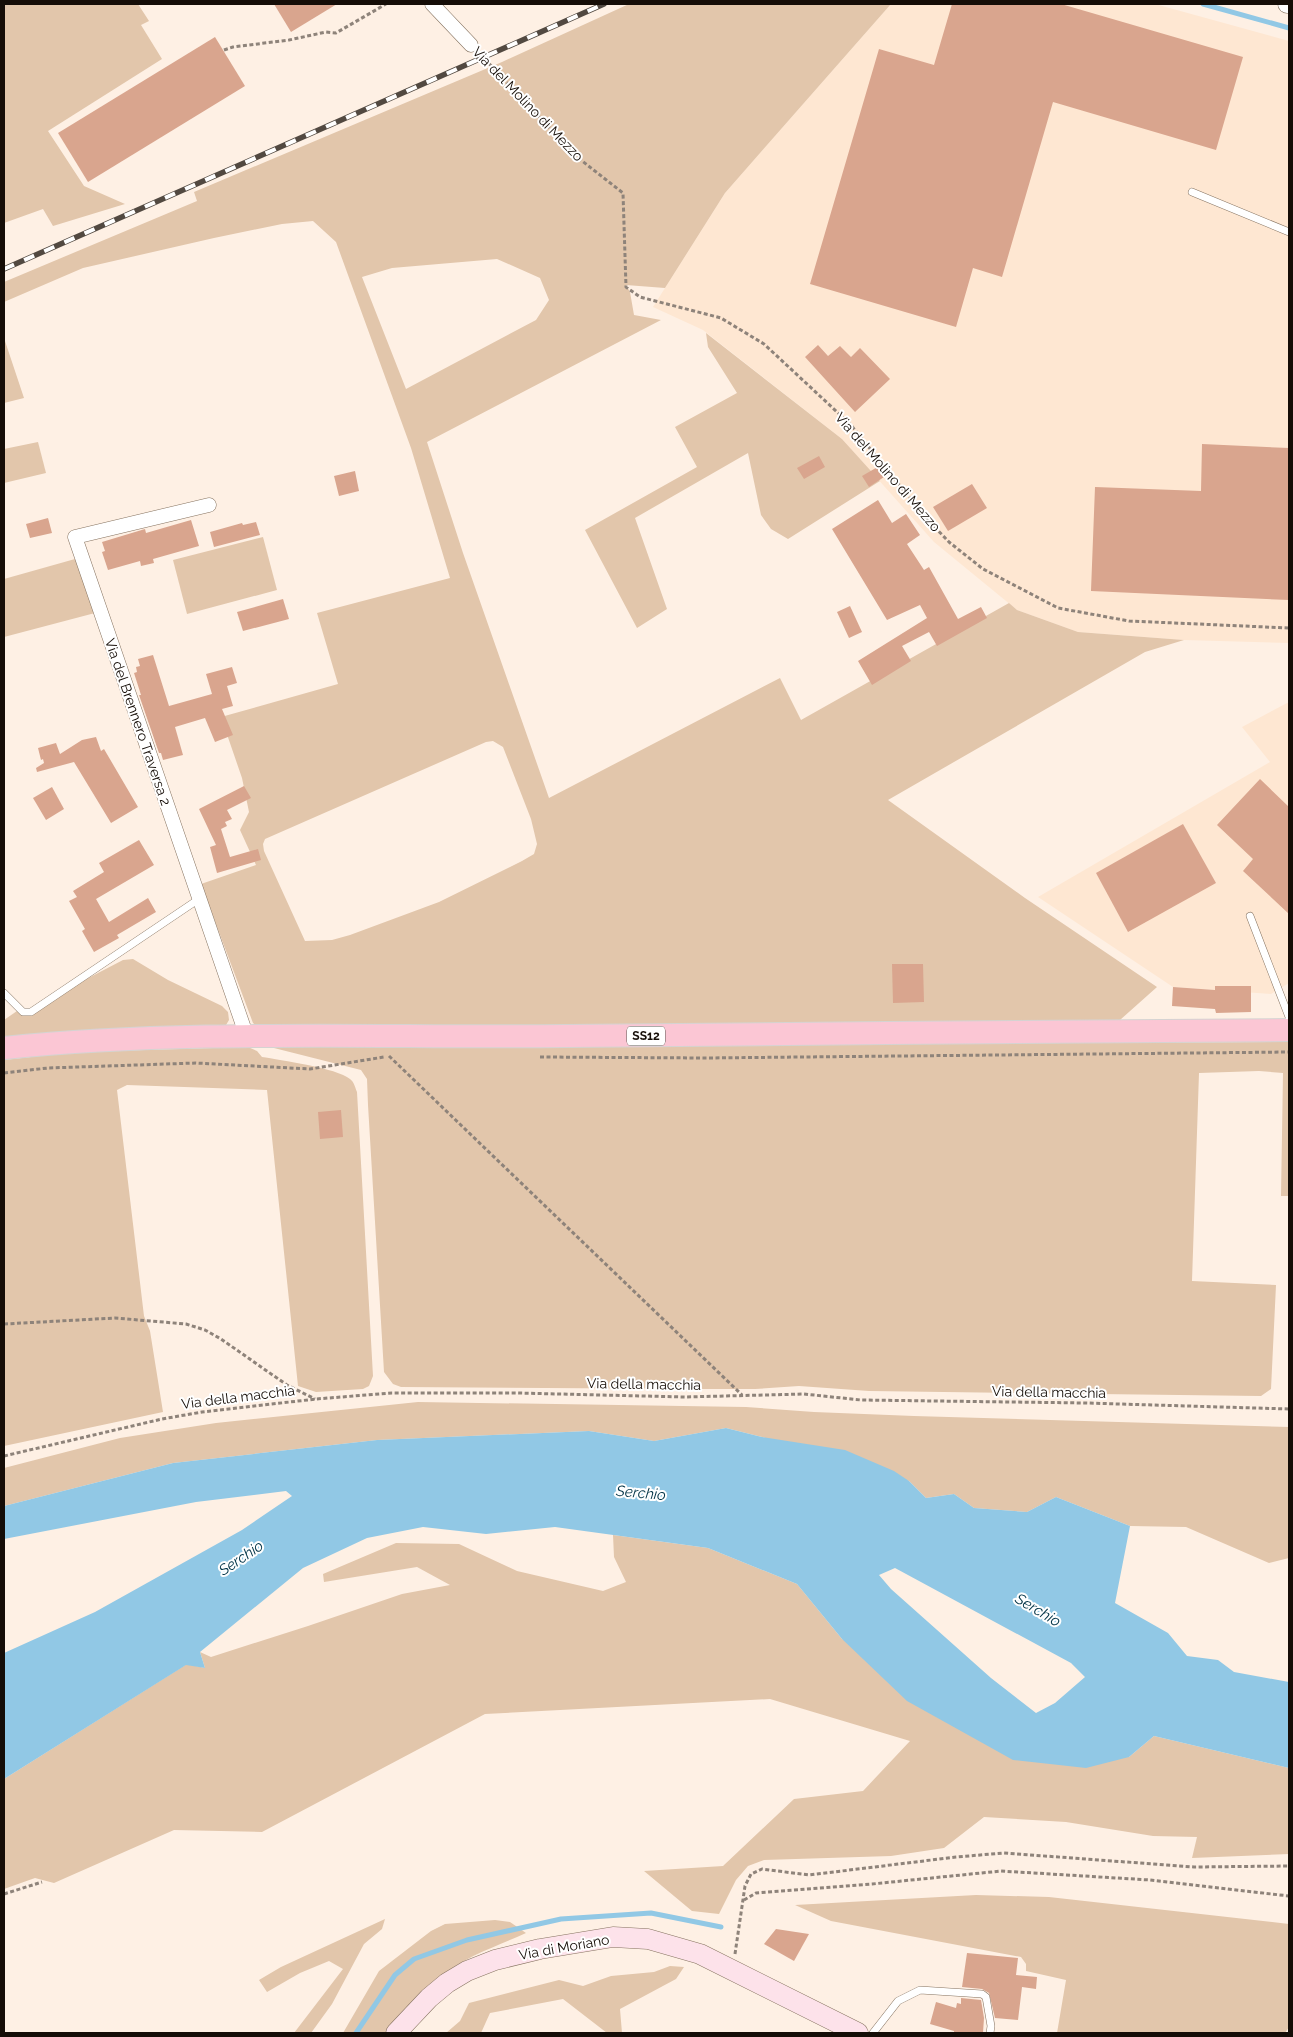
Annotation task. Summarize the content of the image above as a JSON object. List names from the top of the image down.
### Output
{
  "streets": {
    "main road": ["SS12", "Via di Moriano"],
    "street": ["Via del Molino di Mezzo", "Via del Brennero Traversa 2"],
    "path": ["Via della macchia"]
  },
  "crossings": [
    ["Via del Brennero Traversa 2", "SS12"]
  ],
  "water": ["Serchio"]
}
